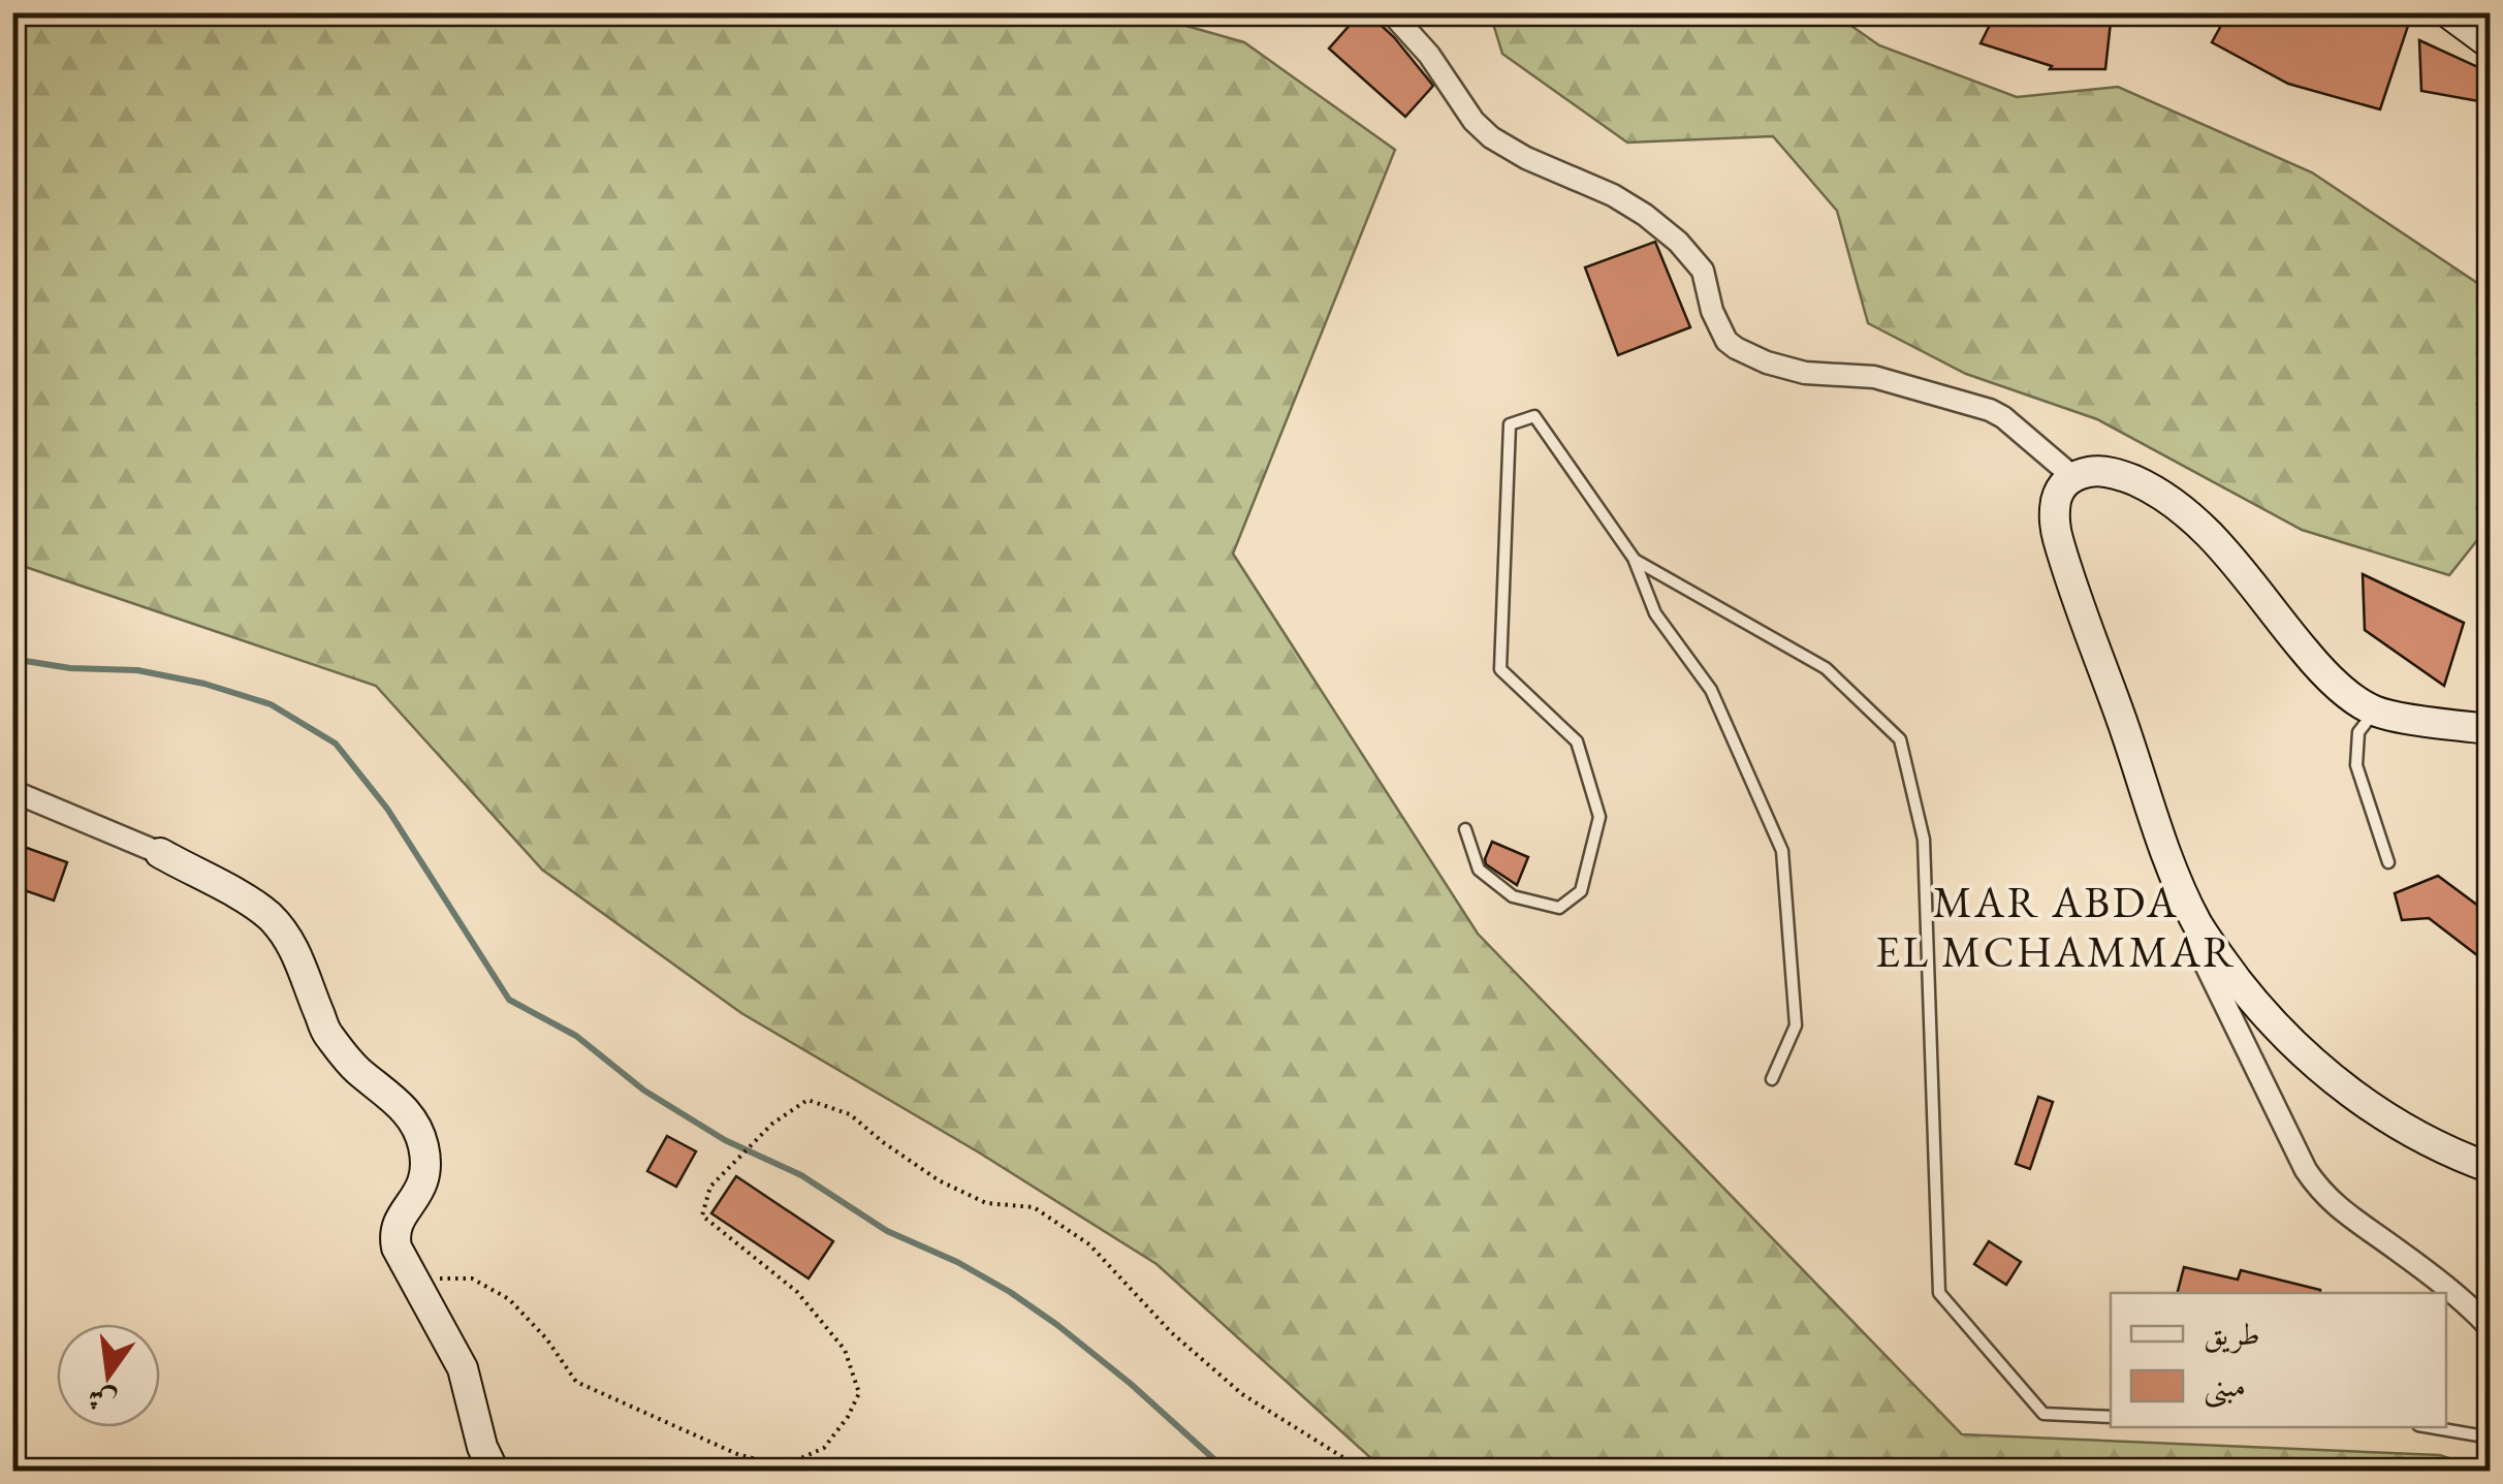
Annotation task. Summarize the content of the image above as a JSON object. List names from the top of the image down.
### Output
{
  "districts": ["MAR ABDA EL MCHAMMAR"],
  "legend": ["طريق", "مبنى"],
  "north": "bottom"
}
